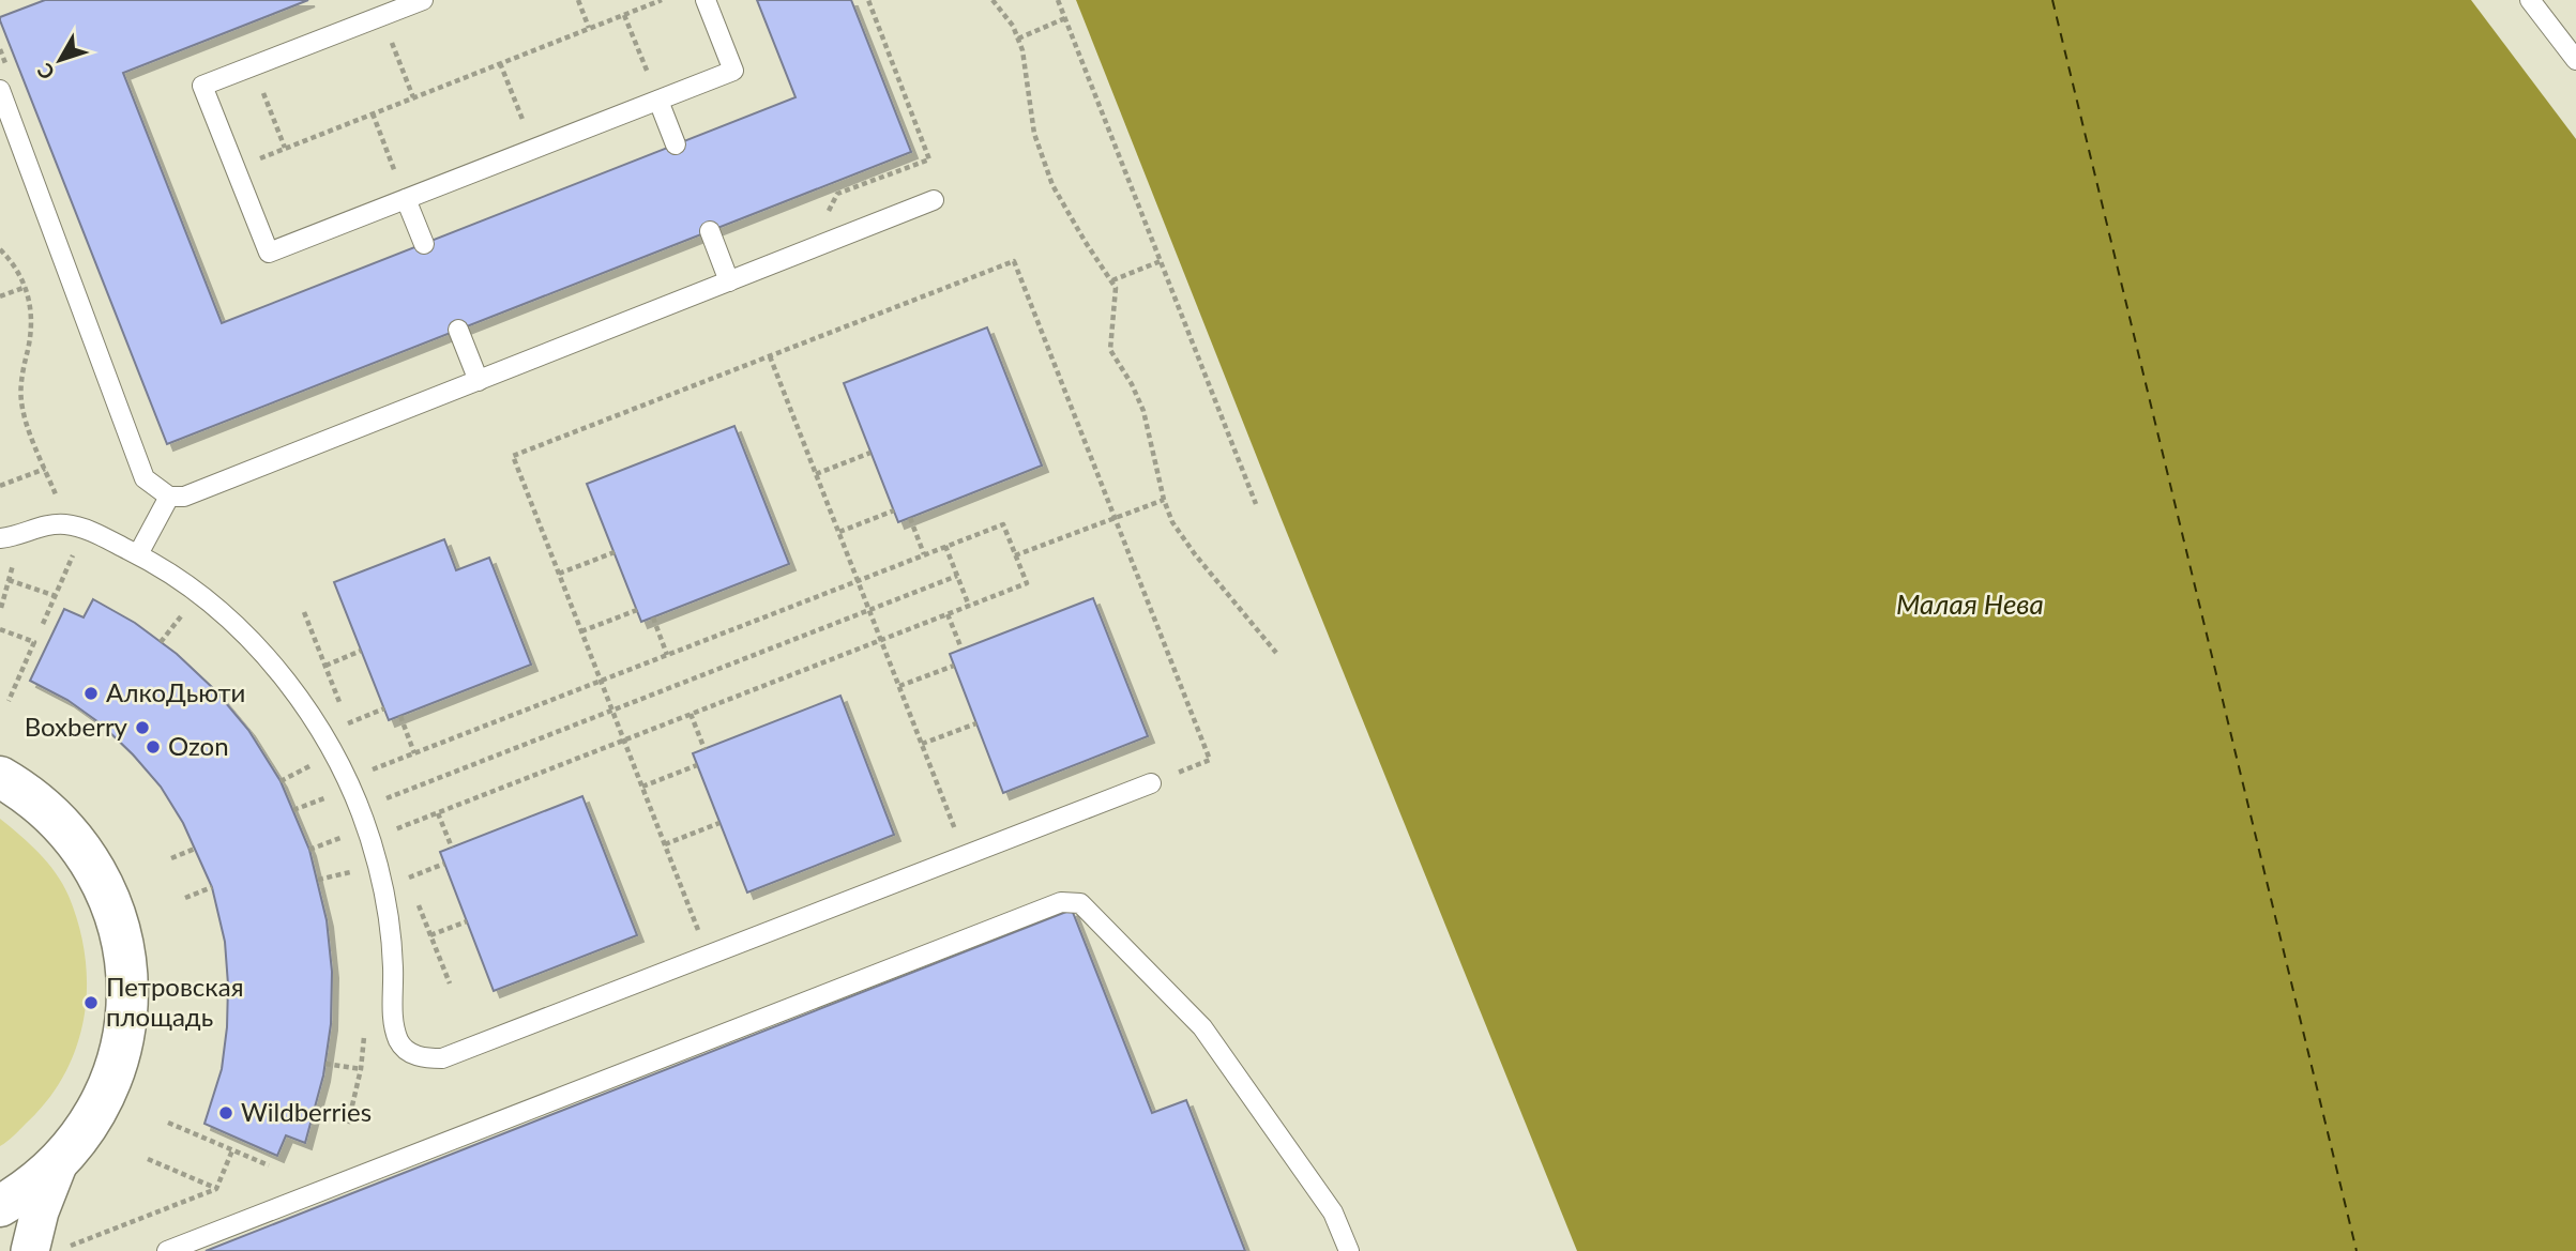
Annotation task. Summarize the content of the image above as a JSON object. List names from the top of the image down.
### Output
{
  "water": ["Малая Нева"],
  "places": [
    "АлкоДьюти",
    "Boxberry",
    "Ozon",
    "Петровская площадь",
    "Wildberries"
  ],
  "north": "bottom left"
}
